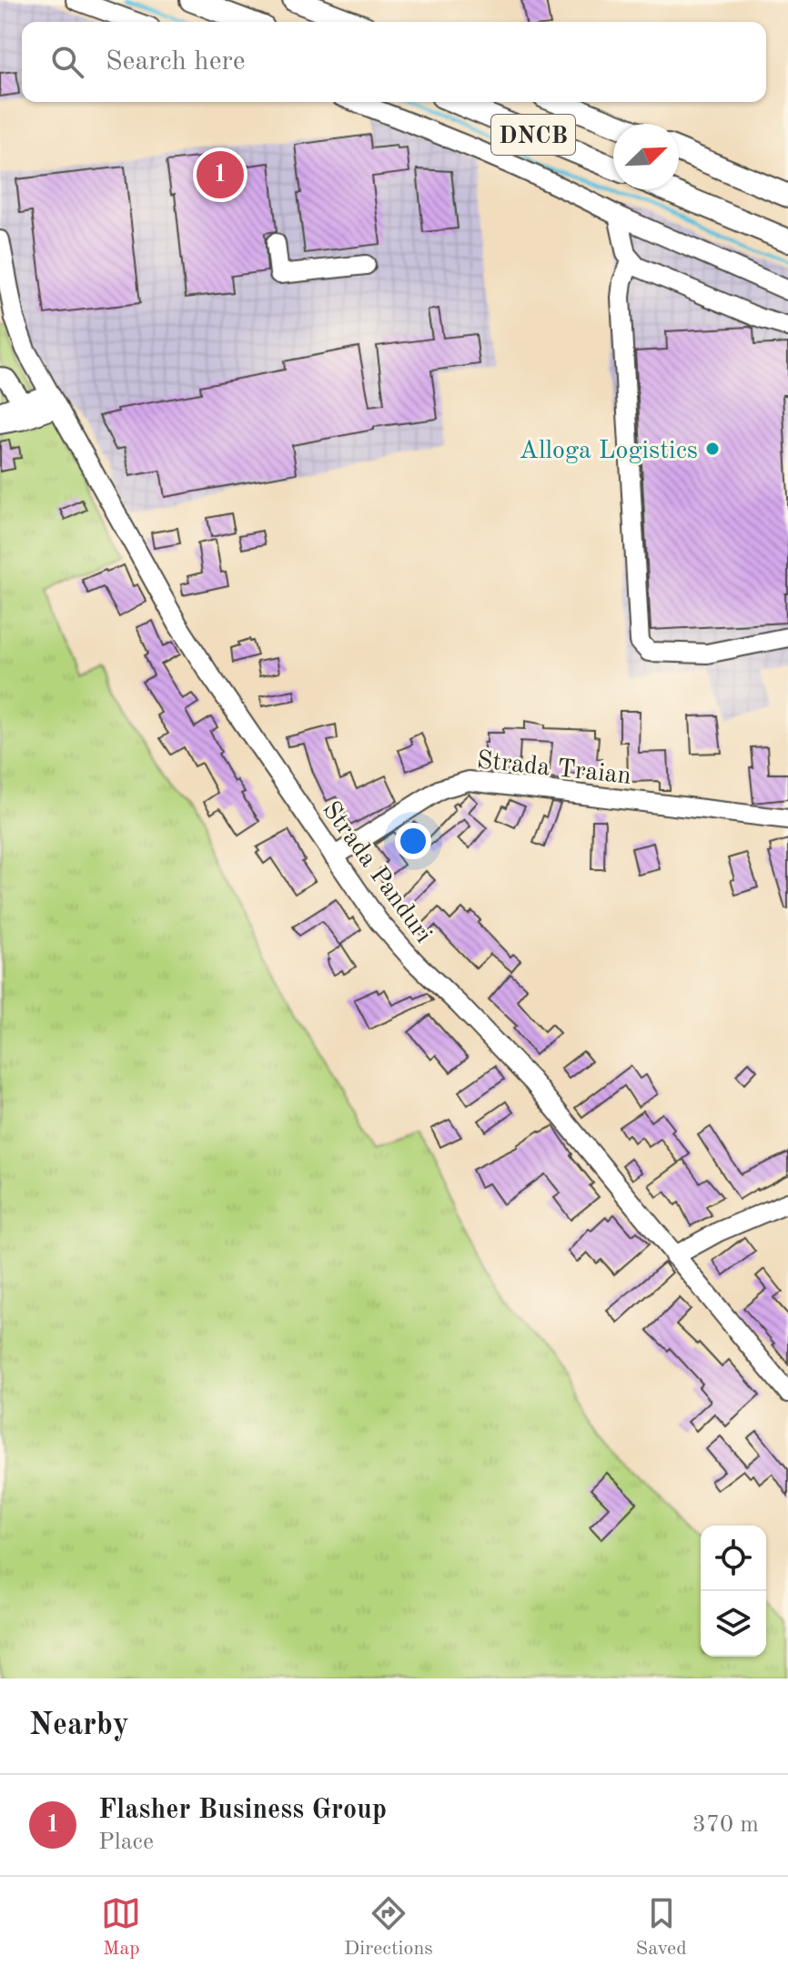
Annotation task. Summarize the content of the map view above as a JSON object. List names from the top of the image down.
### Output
{
  "streets": {
    "main road": ["DNCB"],
    "street": ["Strada Traian", "Strada Panduri"]
  },
  "crossings": [
    ["Strada Traian", "Strada Panduri"]
  ],
  "places": ["Alloga Logistics"],
  "north": "top right",
  "page": {
    "search": "Search here",
    "pins": "1",
    "heading": "Nearby",
    "list": [
      {
        "mark": "1",
        "name": "Flasher Business Group",
        "note": "Place",
        "value": "370 m"
      }
    ],
    "nav": ["Map", "Directions", "Saved"]
  }
}
